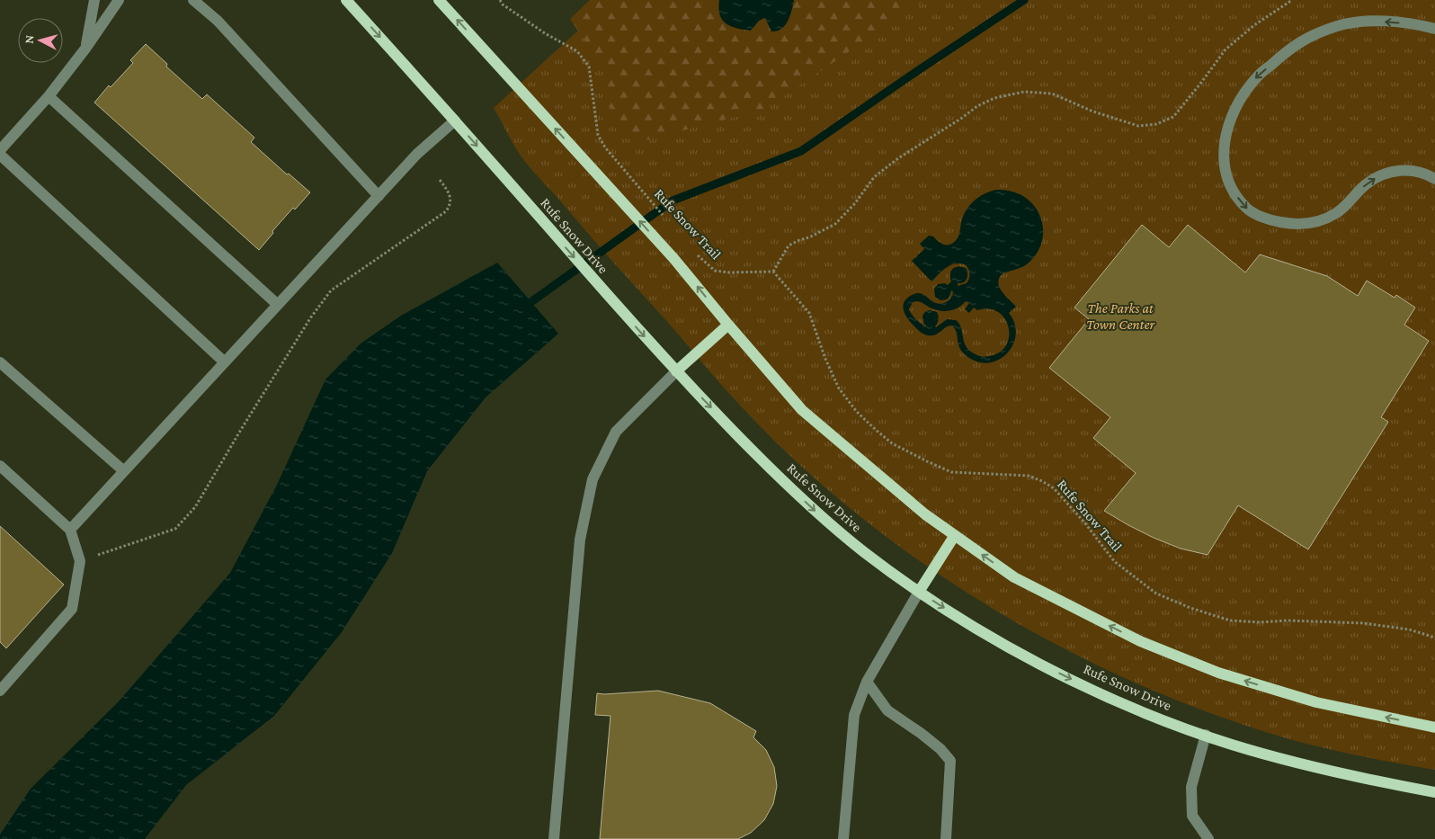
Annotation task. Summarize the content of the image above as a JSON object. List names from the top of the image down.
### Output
{
  "streets": {
    "main road": ["Rufe Snow Drive"],
    "path": ["Rufe Snow Trail"]
  },
  "parks": ["The Parks at Town Center"],
  "north": "left"
}
